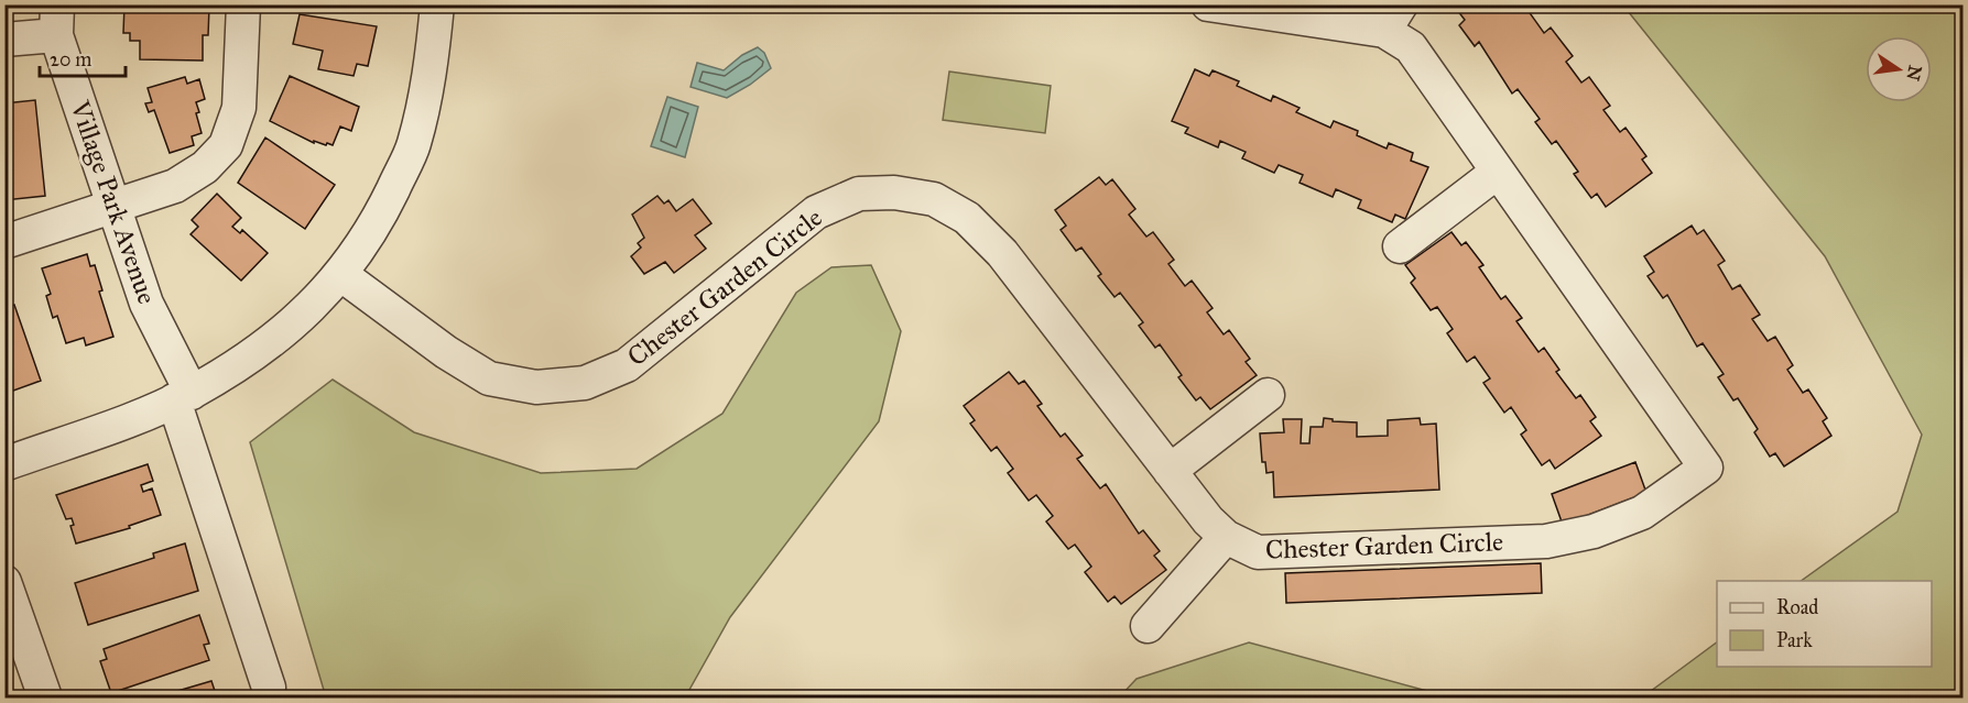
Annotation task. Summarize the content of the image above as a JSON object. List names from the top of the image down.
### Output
{
  "streets": {
    "street": ["Village Park Avenue", "Chester Garden Circle"]
  },
  "legend": ["Road", "Park"],
  "scale_bar": "20 m",
  "north": "right"
}
